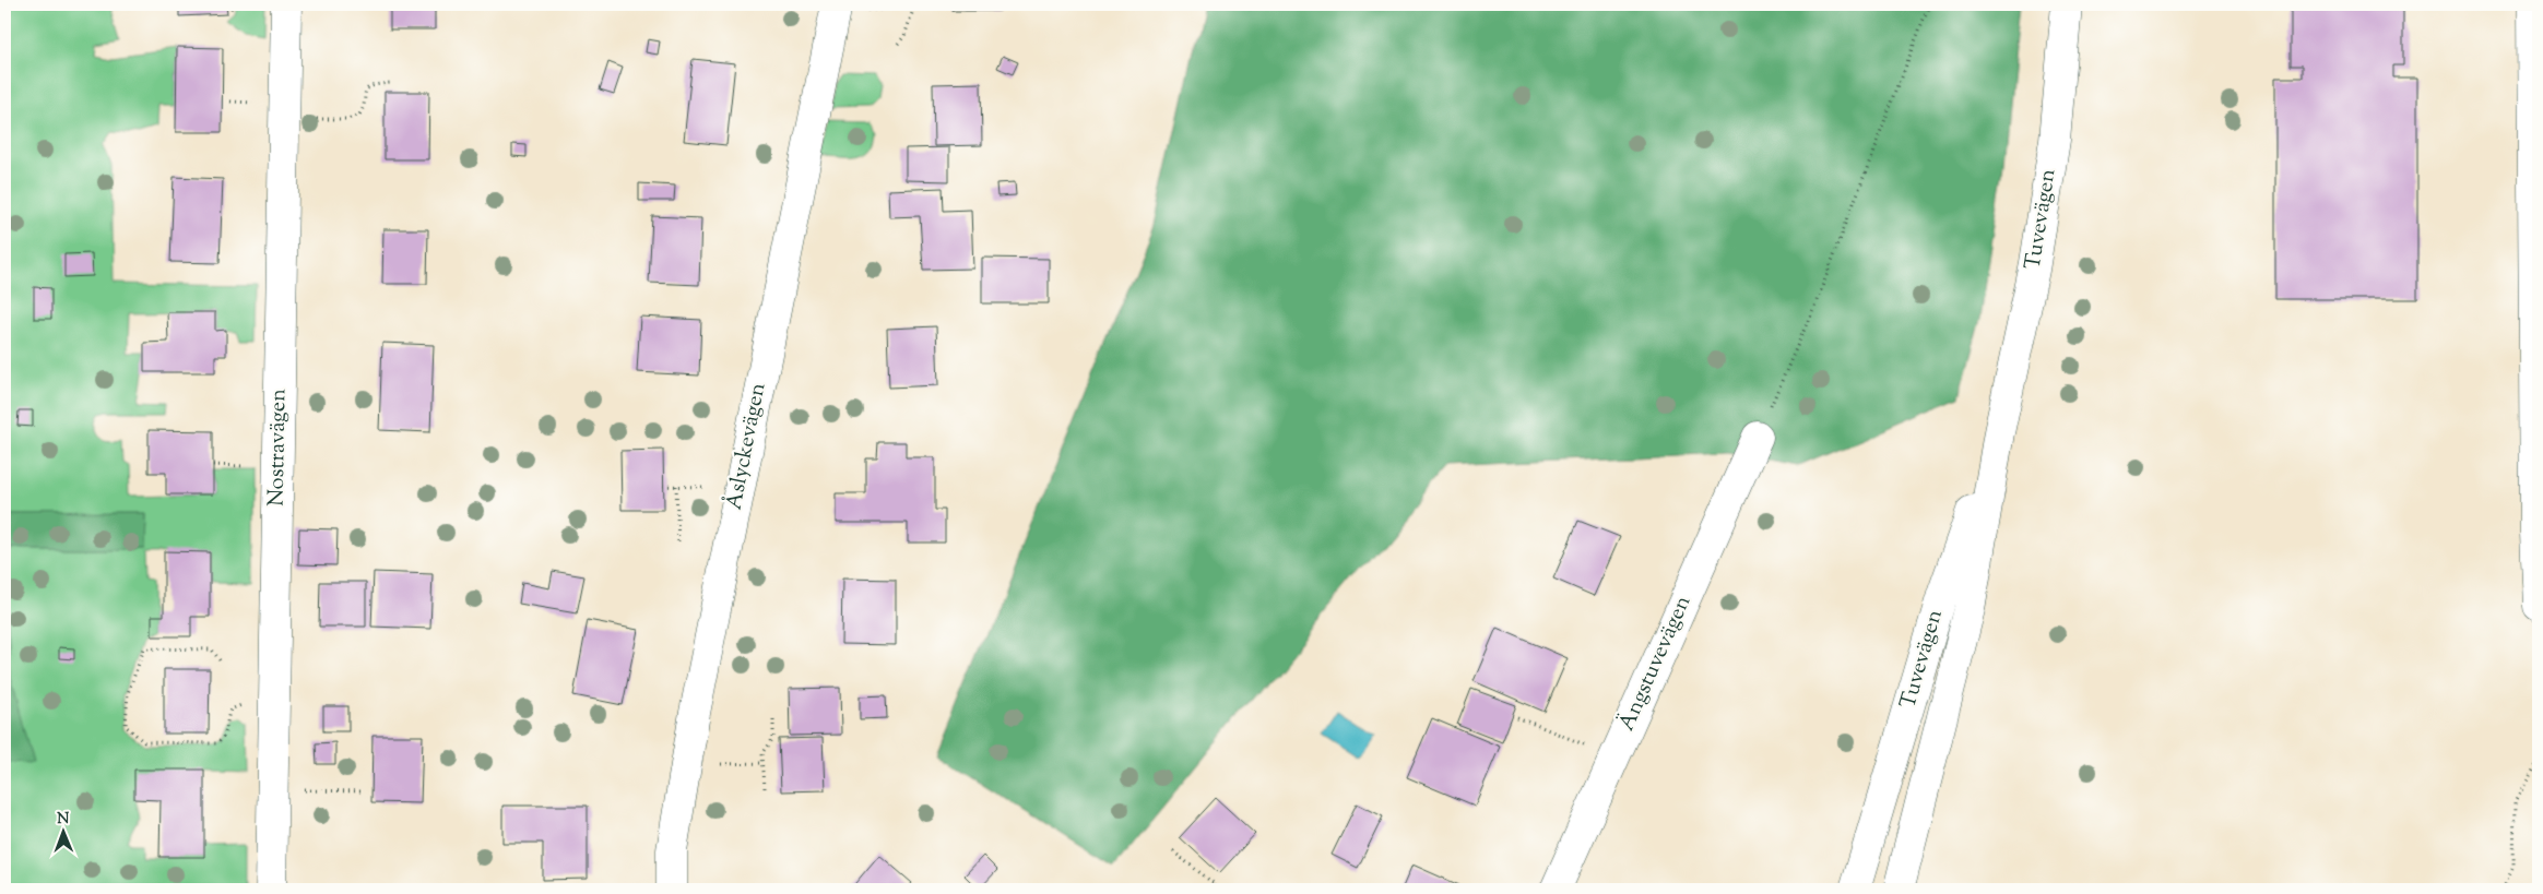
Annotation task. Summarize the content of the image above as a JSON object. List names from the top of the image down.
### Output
{
  "streets": {
    "street": [
      "Tuvevägen",
      "Åslyckevägen",
      "Nostravägen",
      "Ängstuvevägen"
    ]
  },
  "north": "top"
}
